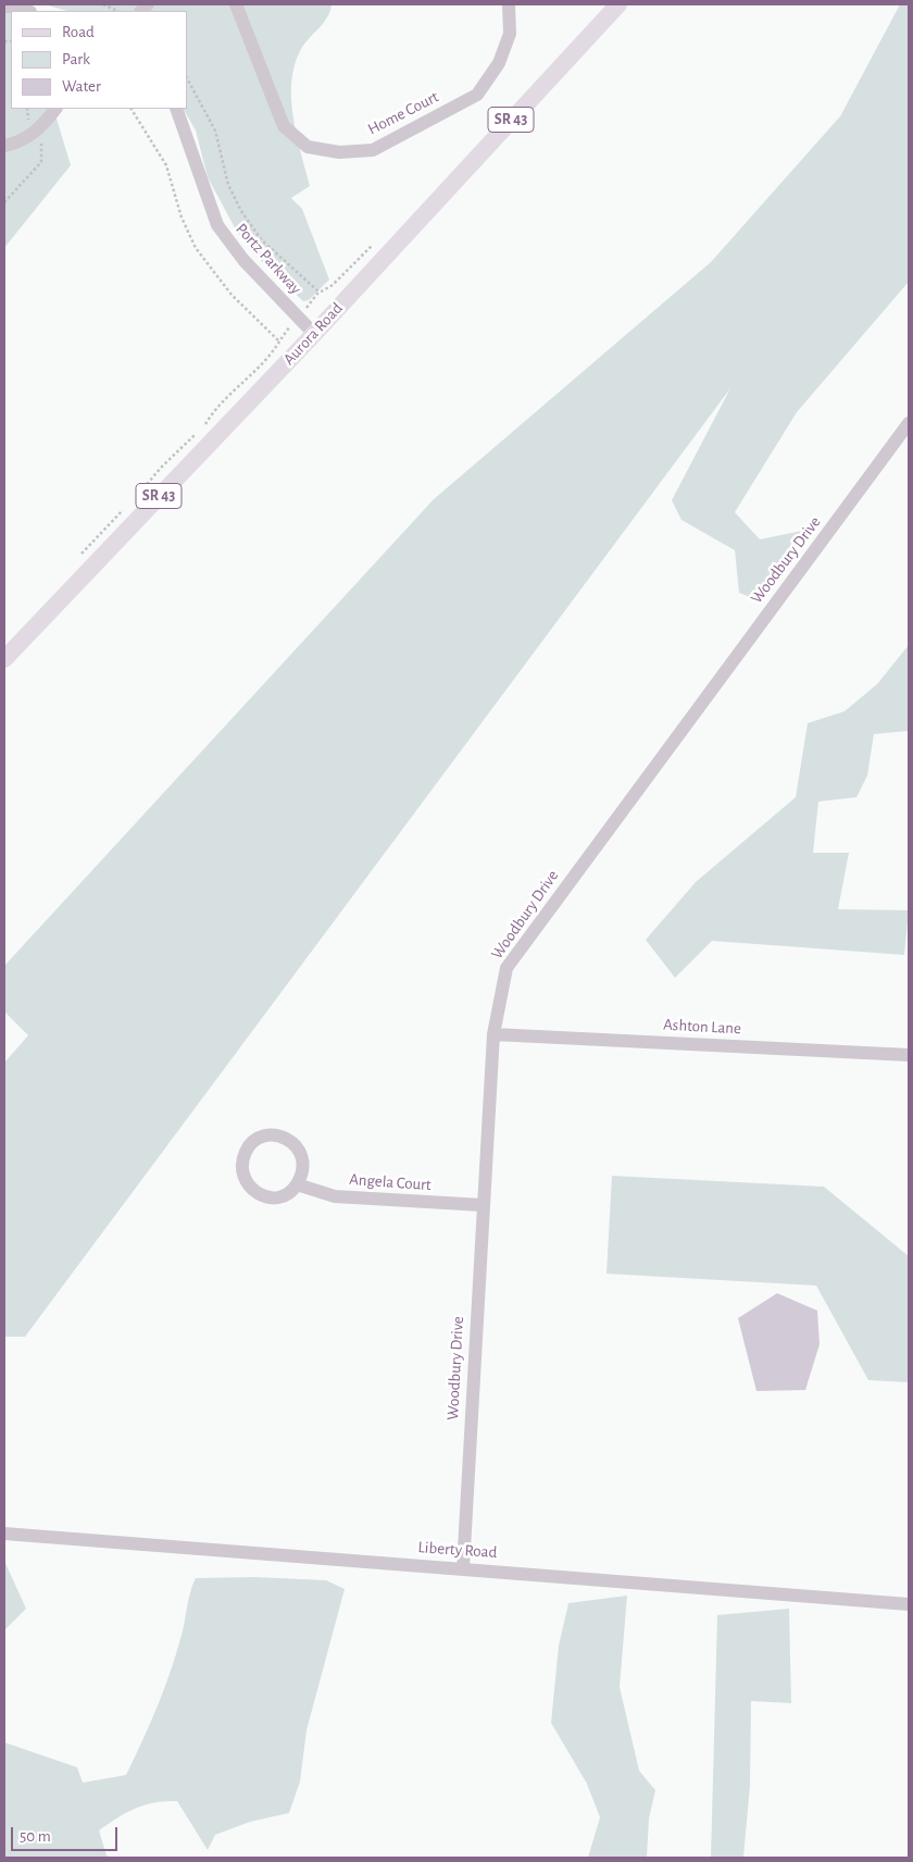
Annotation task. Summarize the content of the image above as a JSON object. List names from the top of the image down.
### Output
{
  "streets": {
    "main road": ["SR 43", "Aurora Road"],
    "street": [
      "Home Court",
      "Portz Parkway",
      "Woodbury Drive",
      "Ashton Lane",
      "Angela Court",
      "Liberty Road"
    ]
  },
  "crossings": [
    ["Portz Parkway", "Aurora Road"],
    ["Woodbury Drive", "Ashton Lane"],
    ["Woodbury Drive", "Angela Court"],
    ["Woodbury Drive", "Liberty Road"]
  ],
  "legend": ["Road", "Park", "Water"],
  "scale_bar": "50 m"
}
